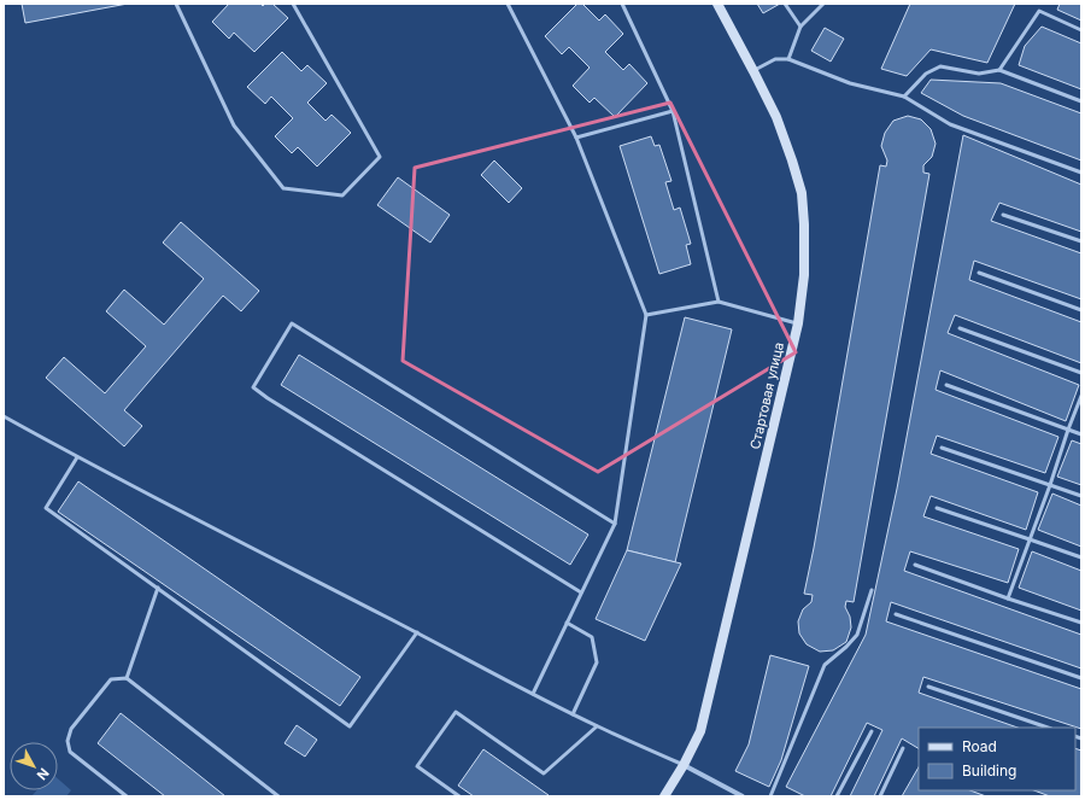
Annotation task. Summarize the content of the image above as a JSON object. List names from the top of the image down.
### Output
{
  "streets": {
    "street": ["Стартовая улица"]
  },
  "legend": ["Road", "Building"],
  "north": "bottom right"
}
